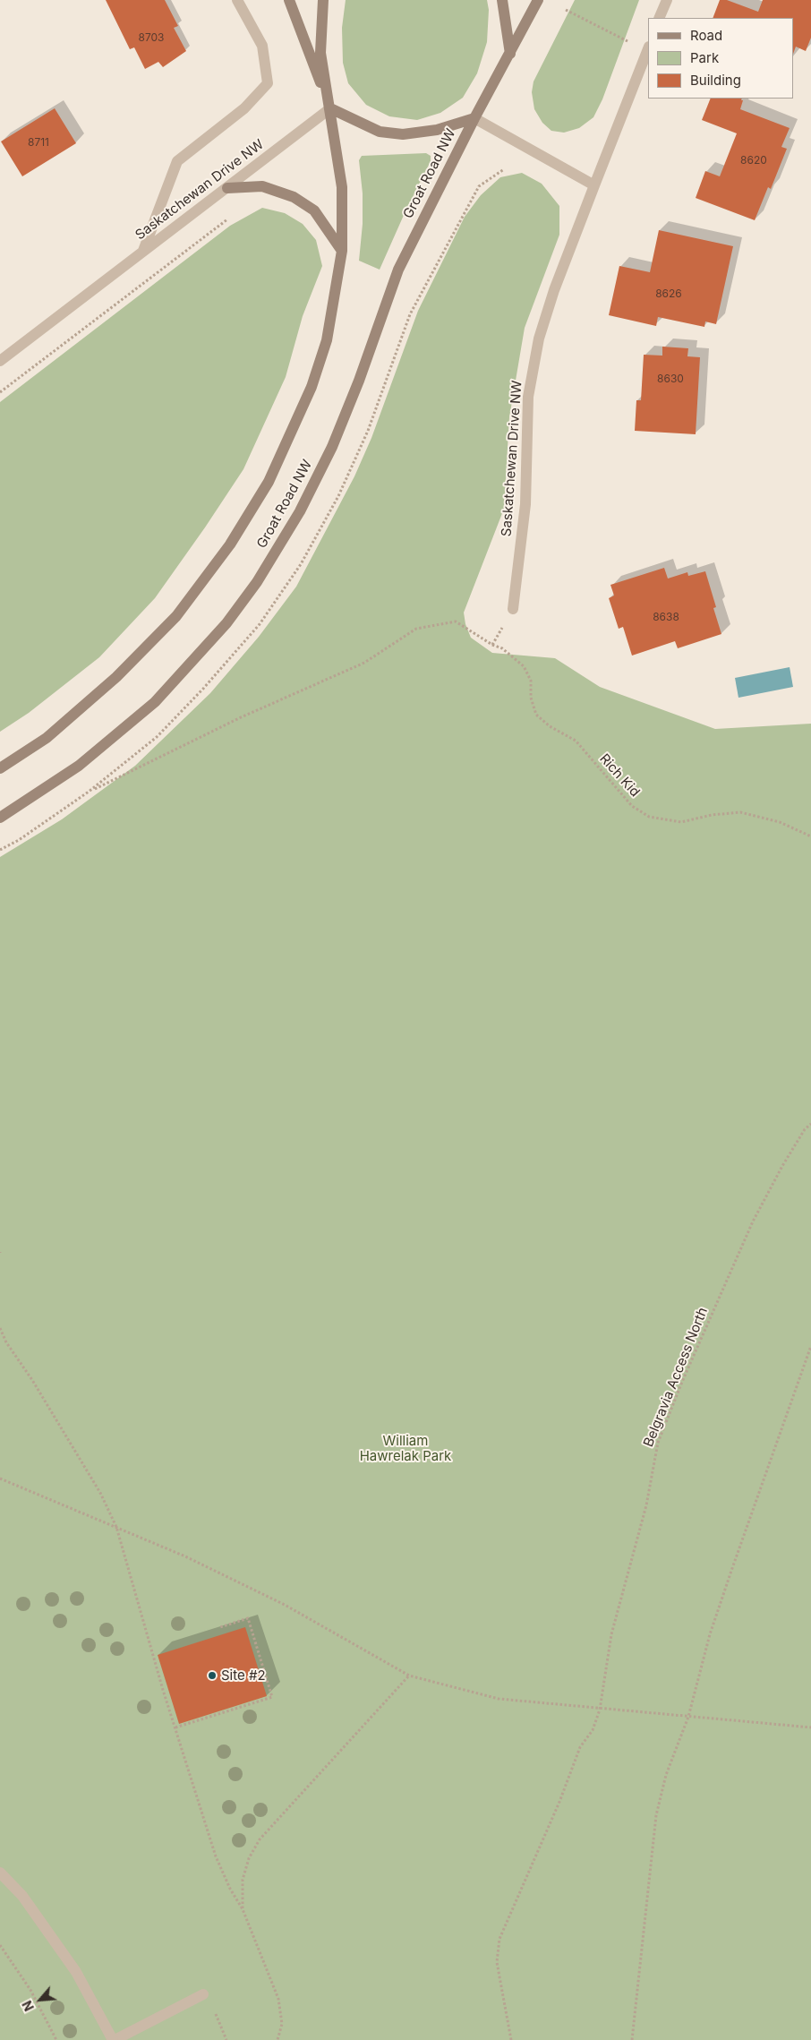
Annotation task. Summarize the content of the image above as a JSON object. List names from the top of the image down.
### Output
{
  "streets": {
    "main road": ["Groat Road NW"],
    "street": ["Saskatchewan Drive NW"],
    "path": ["Rich Kid", "Belgravia Access North"]
  },
  "crossings": [
    ["Groat Road NW", "Saskatchewan Drive NW"]
  ],
  "parks": ["William Hawrelak Park"],
  "places": ["Site #2"],
  "house_numbers": [
    "8703",
    "8711",
    "8620",
    "8626",
    "8630",
    "8638"
  ],
  "legend": ["Road", "Park", "Building"],
  "north": "bottom left"
}
